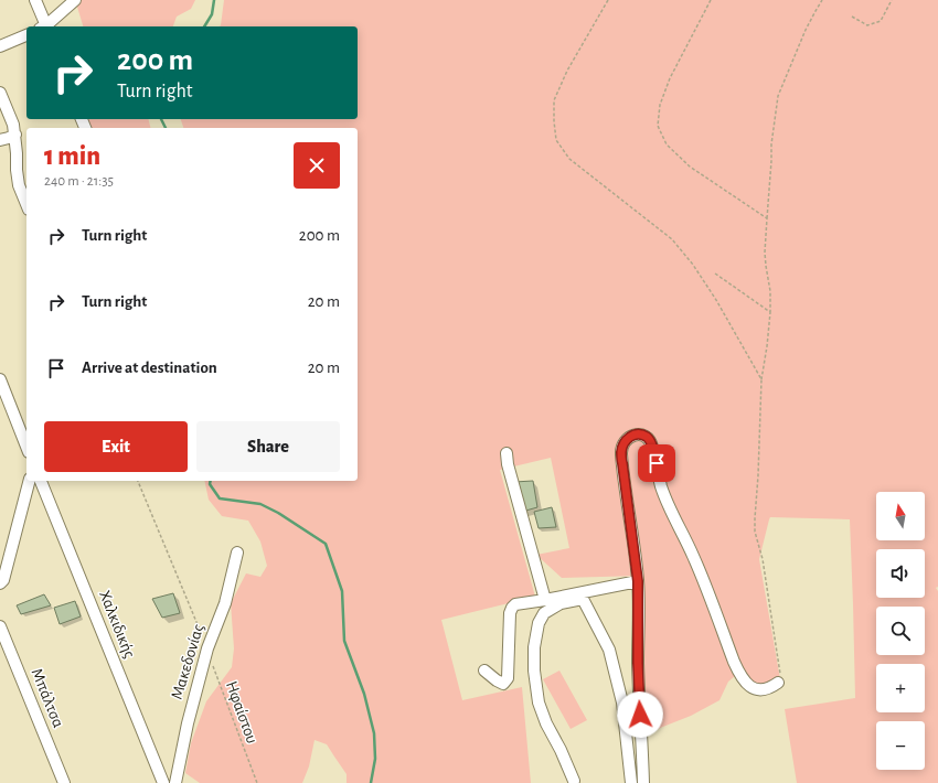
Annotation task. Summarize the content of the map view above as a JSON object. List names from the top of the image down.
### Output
{
  "streets": {
    "street": ["Χαλκιδικής", "Μακεδονίας", "Μπάλτσα"],
    "path": ["Ηφαίστου"]
  },
  "north": "top",
  "page": {
    "turn": ["200 m", "Turn right"],
    "heading": ["1 min", "240 m · 21:35"],
    "list": [
      {
        "name": "Turn right",
        "value": "200 m"
      },
      {
        "name": "Turn right",
        "value": "20 m"
      },
      {
        "name": "Arrive at destination",
        "value": "20 m"
      }
    ],
    "buttons": ["Exit", "Share"],
    "map_buttons": ["+", "−"]
  }
}
